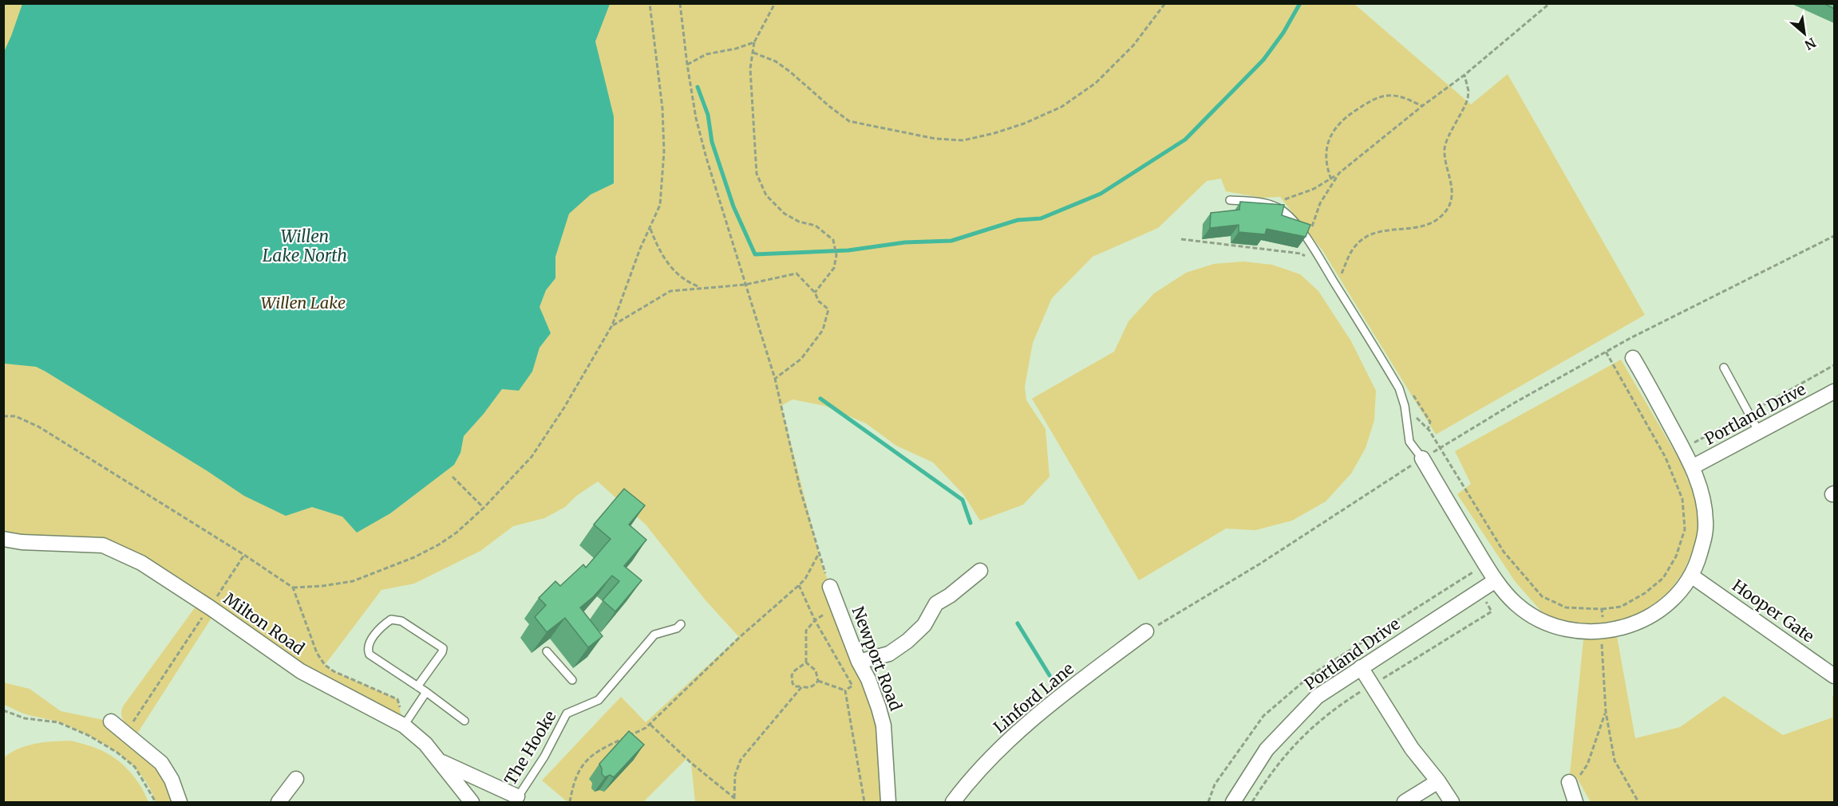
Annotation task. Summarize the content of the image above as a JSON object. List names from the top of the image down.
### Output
{
  "streets": {
    "street": [
      "Portland Drive",
      "Hooper Gate",
      "Milton Road",
      "Newport Road",
      "Linford Lane"
    ],
    "lane": ["The Hooke"]
  },
  "water": ["Willen Lake North"],
  "parks": ["Willen Lake"],
  "north": "bottom right"
}
